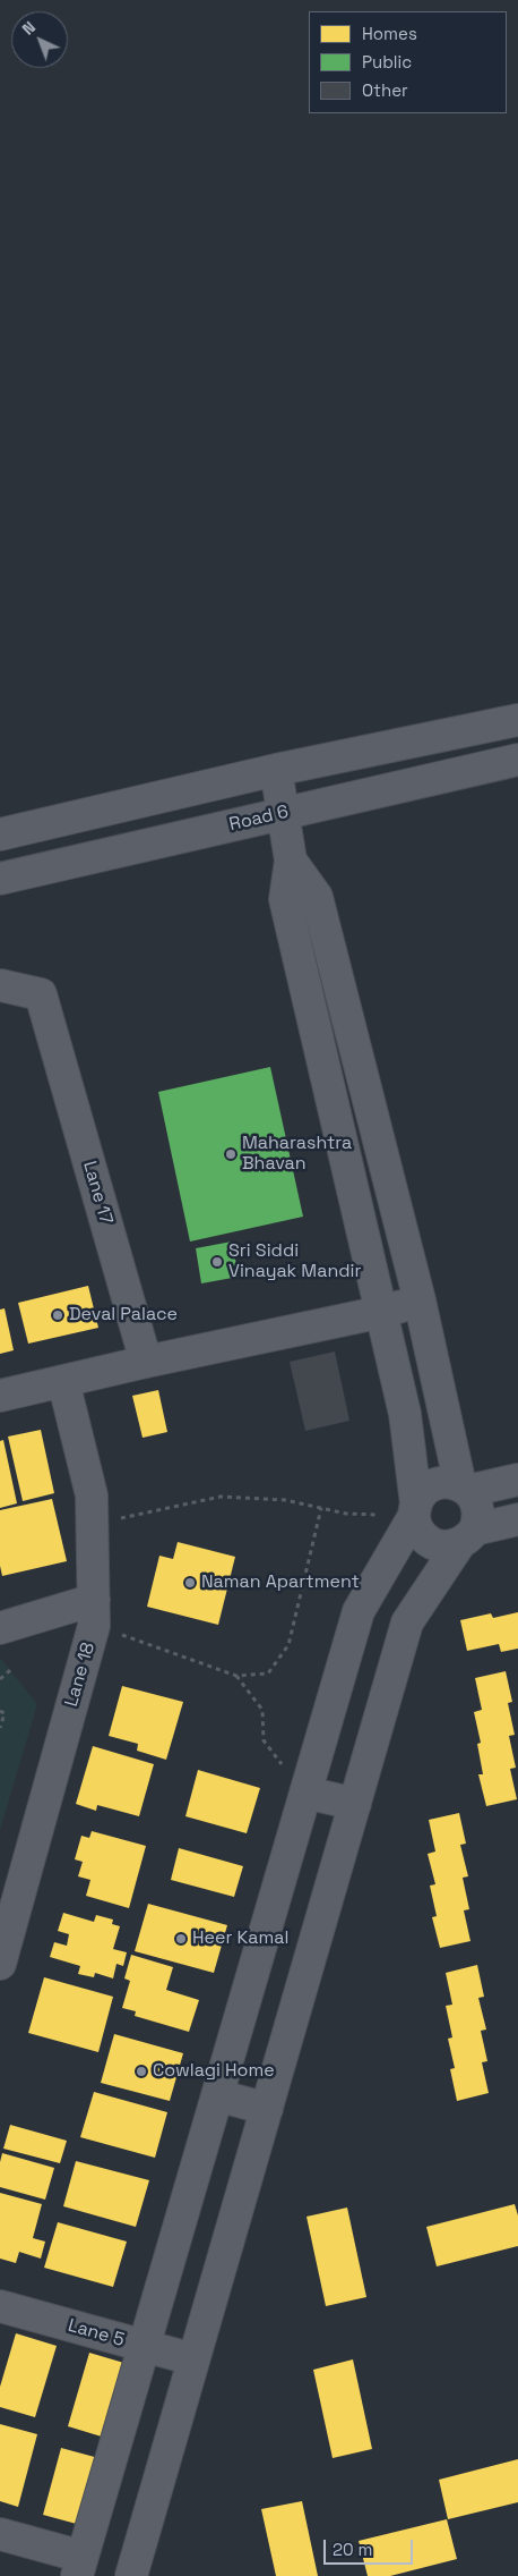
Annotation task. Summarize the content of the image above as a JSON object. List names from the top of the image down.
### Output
{
  "streets": {
    "street": [
      "Road 6",
      "Lane 17",
      "Lane 18",
      "Lane 5"
    ]
  },
  "places": [
    "Maharashtra Bhavan",
    "Sri Siddi Vinayak Mandir",
    "Deval Palace",
    "Naman Apartment",
    "Heer Kamal",
    "Cowlagi Home"
  ],
  "legend": ["Homes", "Public", "Other"],
  "scale_bar": "20 m",
  "north": "top left"
}
